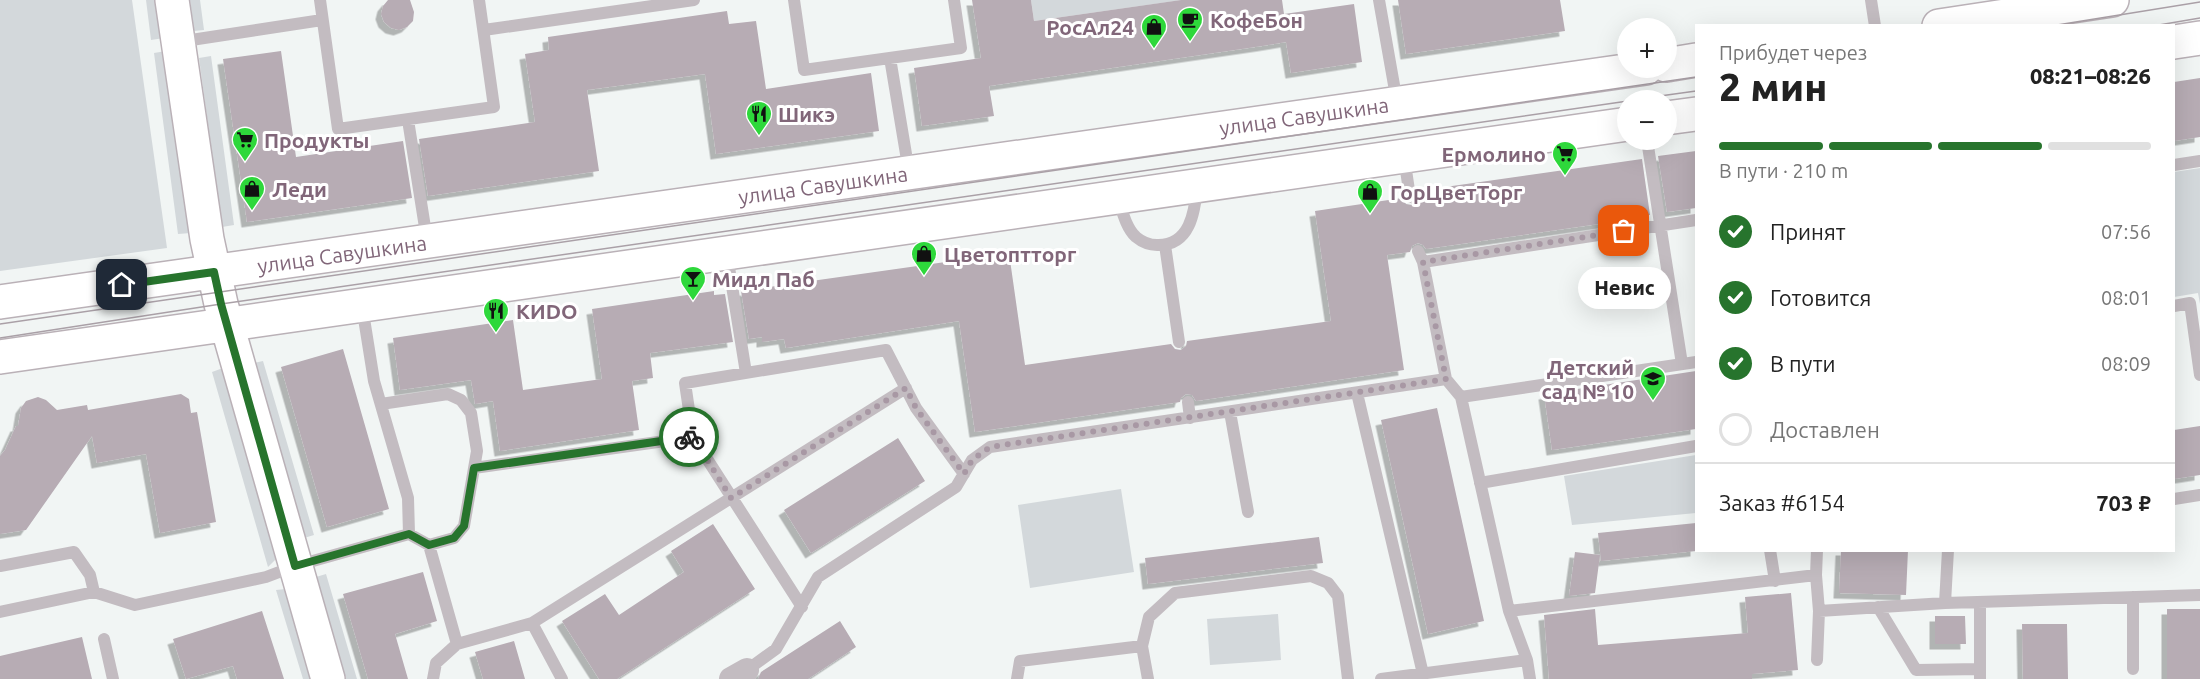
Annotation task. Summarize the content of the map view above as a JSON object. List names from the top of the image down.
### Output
{
  "streets": {
    "main road": ["улица Савушкина"]
  },
  "places": {
    "cafe": ["КофеБон"],
    "shop": [
      "РосАл24",
      "Леди",
      "ГорЦветТорг",
      "Цветоптторг"
    ],
    "restaurant": ["Шикэ", "КИDO"],
    "supermarket": ["Продукты", "Ермолино"],
    "other": ["Невис"],
    "bar": ["Мидл Паб"],
    "school or university": ["Детский сад № 10"]
  },
  "page": {
    "map_buttons": ["+", "−"],
    "heading": ["2 мин", "Прибудет через", "08:21–08:26"],
    "panel": ["Заказ #6154", "703 ₽"],
    "bar": "В пути · 210 m",
    "list": [
      ["Принят", "07:56"],
      ["Готовится", "08:01"],
      ["В пути", "08:09"],
      "Доставлен"
    ],
    "bubble": "Невис"
  }
}
